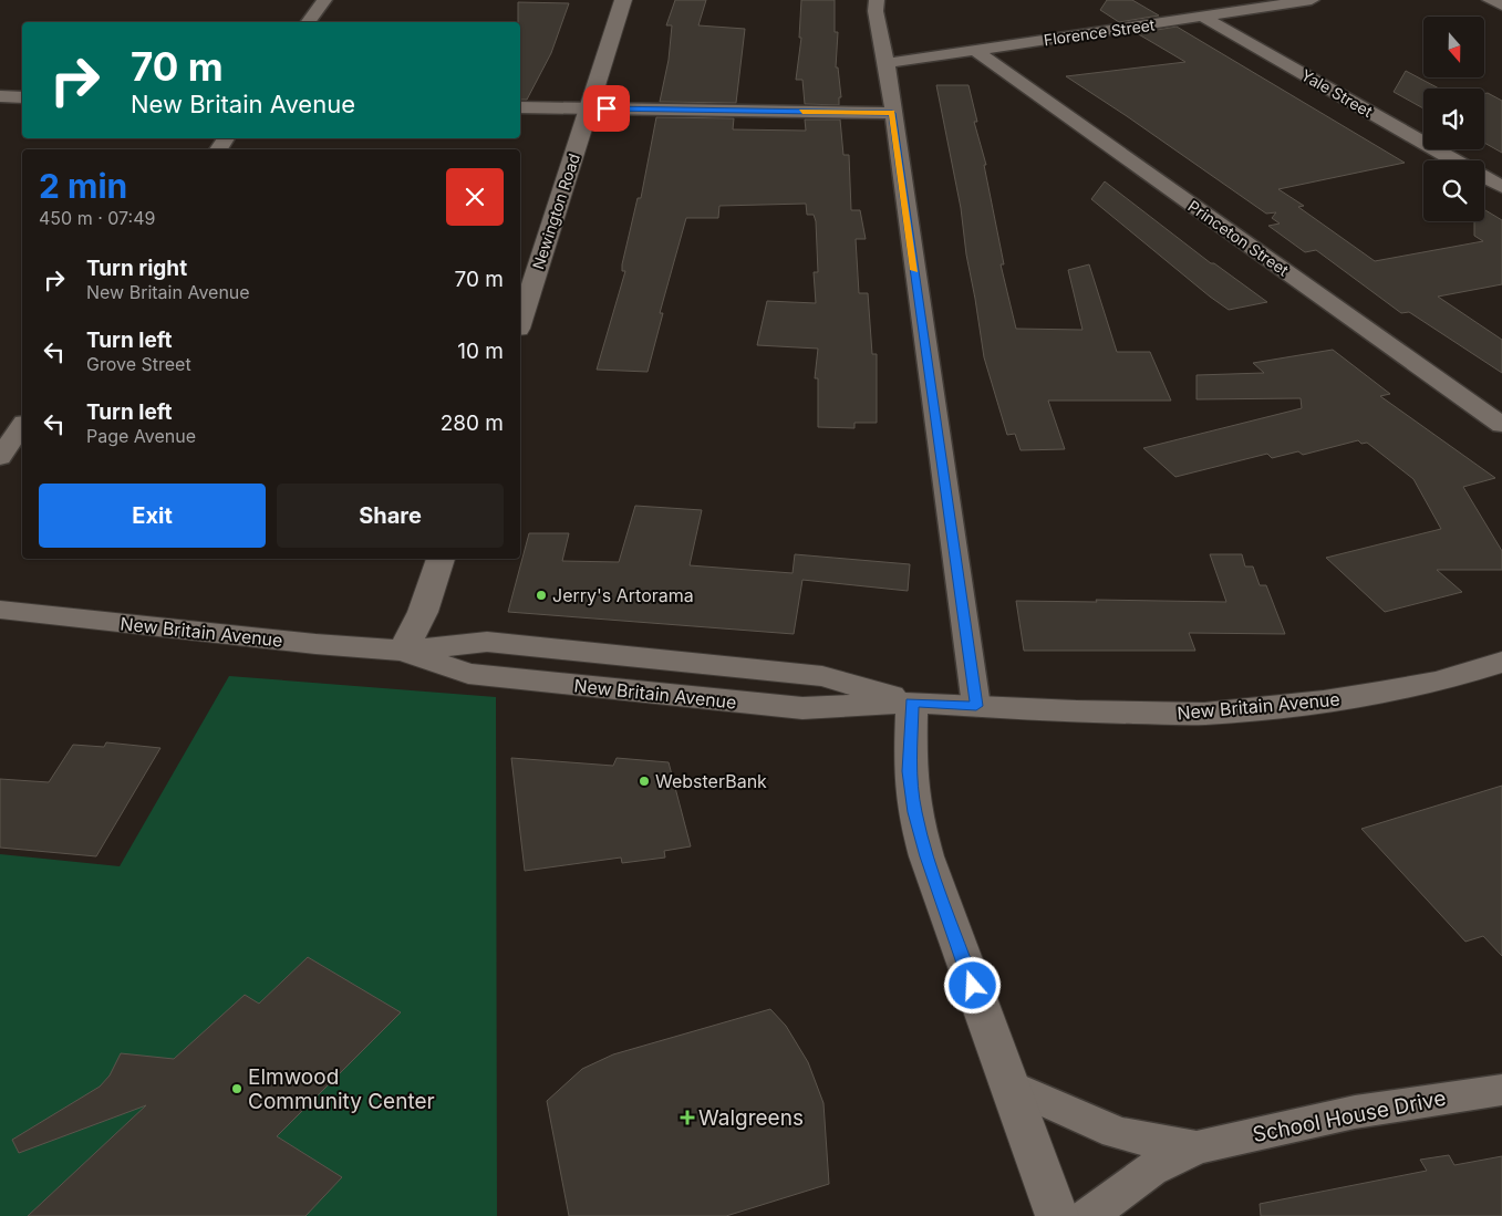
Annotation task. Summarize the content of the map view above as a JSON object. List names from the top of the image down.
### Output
{
  "streets": {
    "main road": ["Newington Road", "New Britain Avenue"],
    "street": [
      "Florence Street",
      "Yale Street",
      "Princeton Street",
      "School House Drive"
    ]
  },
  "crossings": [
    ["Florence Street", "Yale Street"],
    ["Florence Street", "Princeton Street"]
  ],
  "places": {
    "other": ["Jerry's Artorama", "WebsterBank", "Elmwood Community Center"],
    "health": ["Walgreens"]
  },
  "north": "bottom",
  "page": {
    "turn": ["70 m", "New Britain Avenue"],
    "heading": ["2 min", "450 m · 07:49"],
    "list": [
      {
        "name": "Turn right",
        "note": "New Britain Avenue",
        "value": "70 m"
      },
      {
        "name": "Turn left",
        "note": "Grove Street",
        "value": "10 m"
      },
      {
        "name": "Turn left",
        "note": "Page Avenue",
        "value": "280 m"
      }
    ],
    "buttons": ["Exit", "Share"]
  }
}
